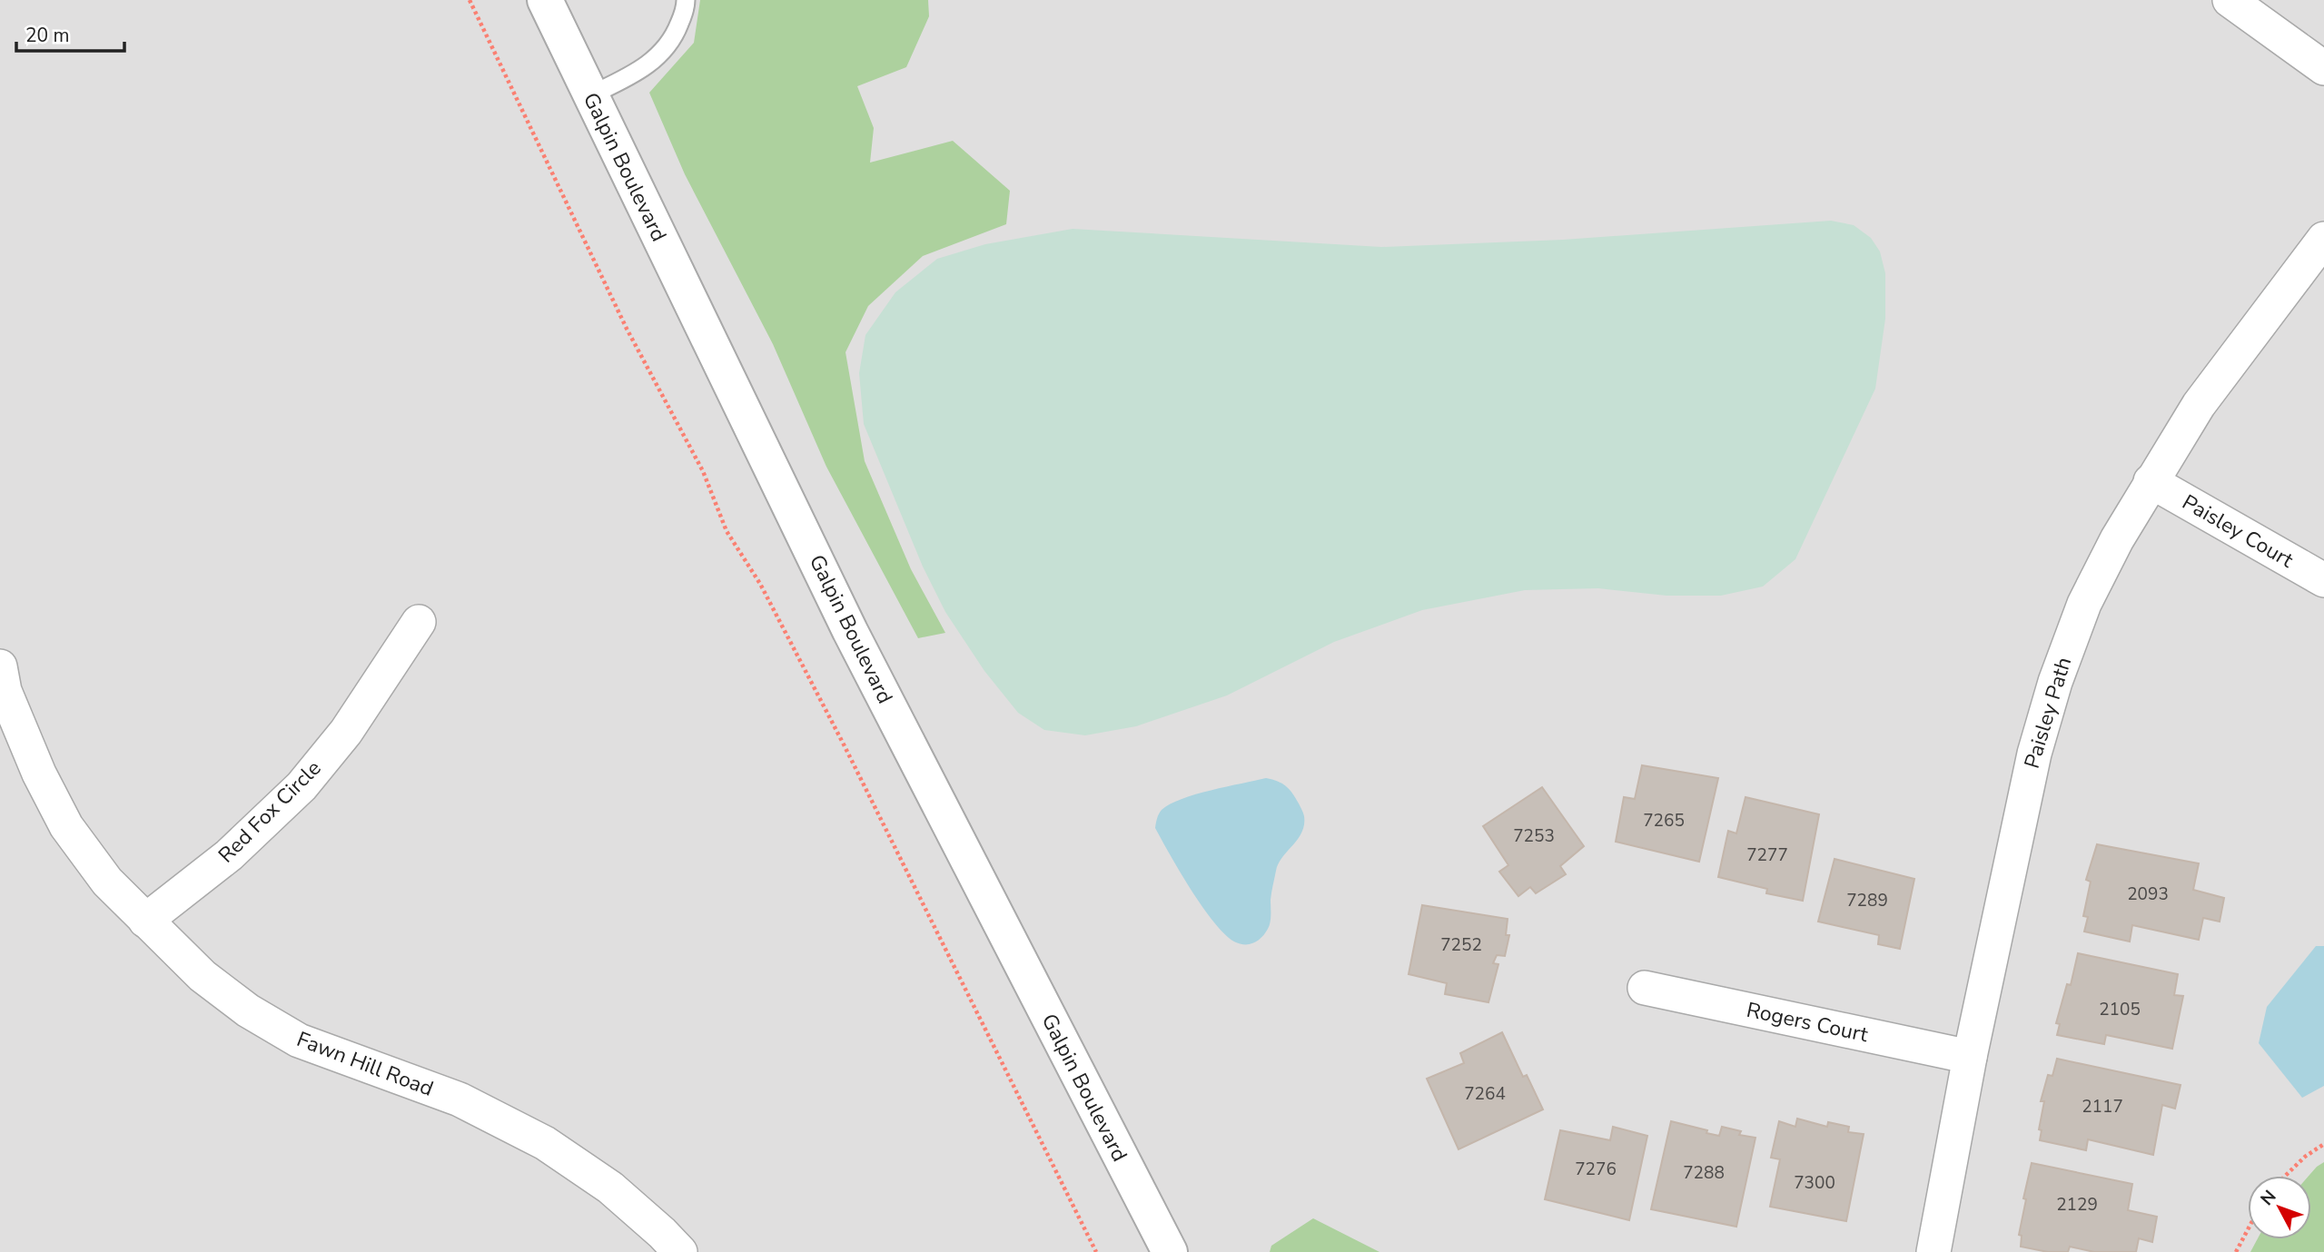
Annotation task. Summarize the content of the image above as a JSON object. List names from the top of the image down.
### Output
{
  "streets": {
    "street": [
      "Galpin Boulevard",
      "Paisley Court",
      "Paisley Path",
      "Red Fox Circle",
      "Rogers Court",
      "Fawn Hill Road"
    ]
  },
  "crossings": [
    ["Paisley Court", "Paisley Path"],
    ["Paisley Path", "Rogers Court"],
    ["Red Fox Circle", "Fawn Hill Road"]
  ],
  "house_numbers": [
    "7265",
    "7253",
    "7277",
    "2093",
    "7289",
    "7252",
    "2105",
    "7264",
    "2117",
    "7276",
    "7288",
    "7300",
    "2129"
  ],
  "scale_bar": "20 m",
  "north": "top left"
}
